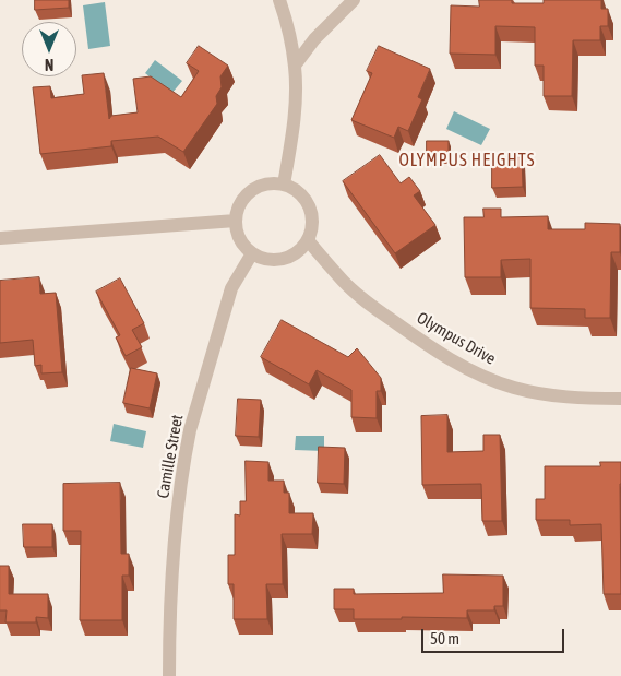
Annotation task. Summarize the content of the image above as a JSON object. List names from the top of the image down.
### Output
{
  "streets": {
    "street": ["Olympus Drive", "Camille Street"]
  },
  "crossings": [
    ["Olympus Drive", "Camille Street"]
  ],
  "districts": ["OLYMPUS HEIGHTS"],
  "scale_bar": "50 m",
  "north": "bottom"
}
